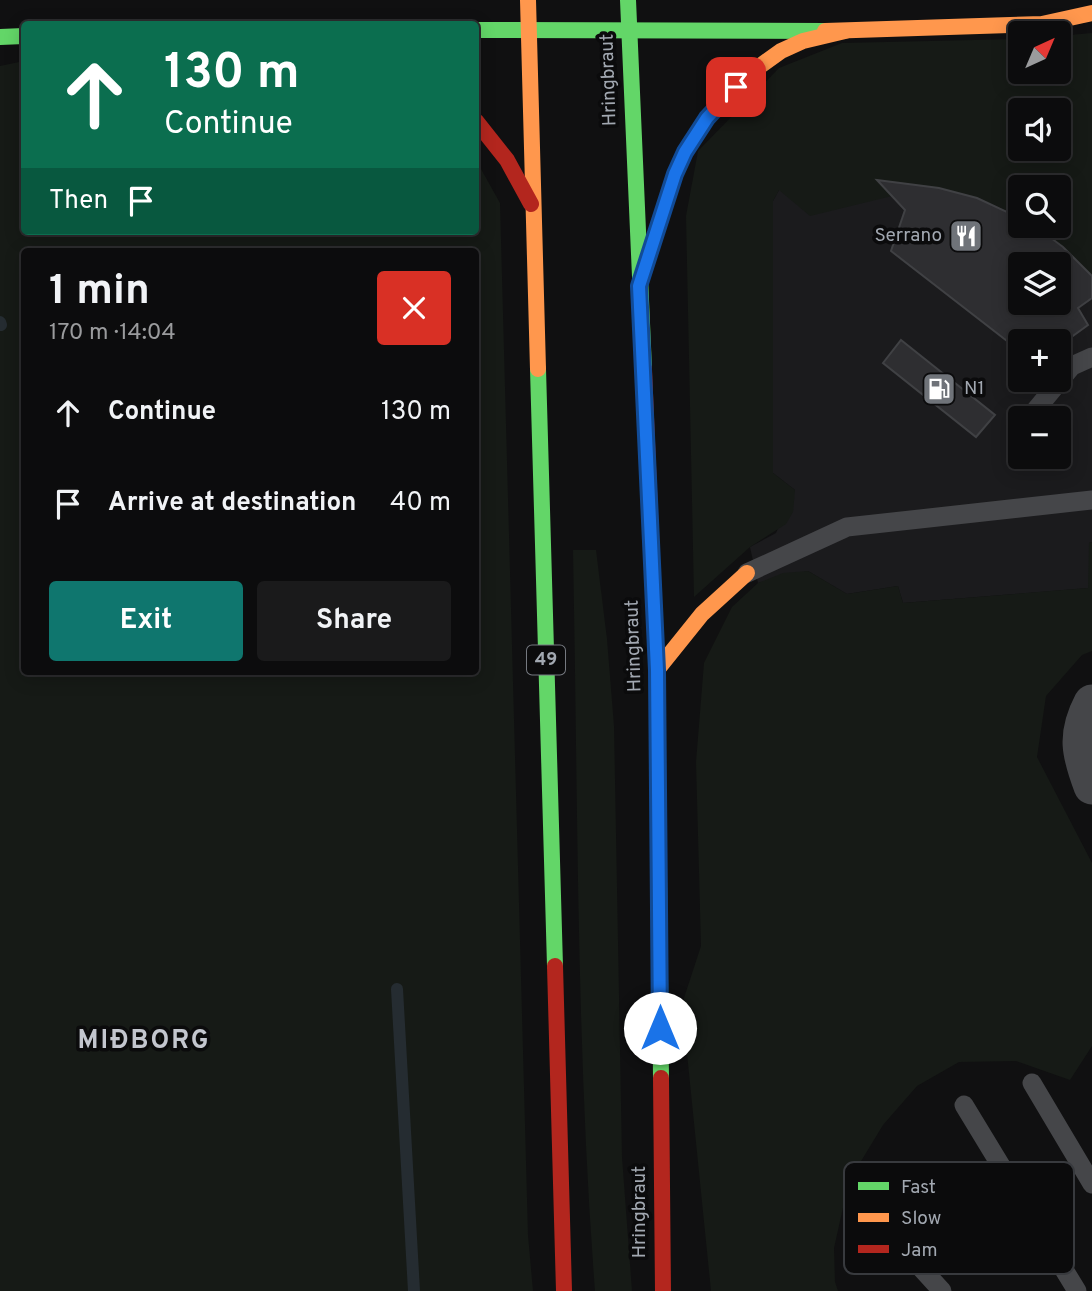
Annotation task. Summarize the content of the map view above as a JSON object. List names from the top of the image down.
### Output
{
  "streets": {
    "main road": ["Hringbraut", "49"]
  },
  "districts": ["MIÐBORG"],
  "places": {
    "restaurant": ["Serrano"],
    "fuel station": ["N1"]
  },
  "legend": ["Fast", "Slow", "Jam"],
  "north": "top right",
  "page": {
    "map_buttons": ["+", "−"],
    "turn": ["130 m", "Continue"],
    "then": "Then",
    "heading": ["1 min", "170 m · 14:04"],
    "list": [
      {
        "name": "Continue",
        "value": "130 m"
      },
      {
        "name": "Arrive at destination",
        "value": "40 m"
      }
    ],
    "buttons": ["Exit", "Share"]
  }
}
